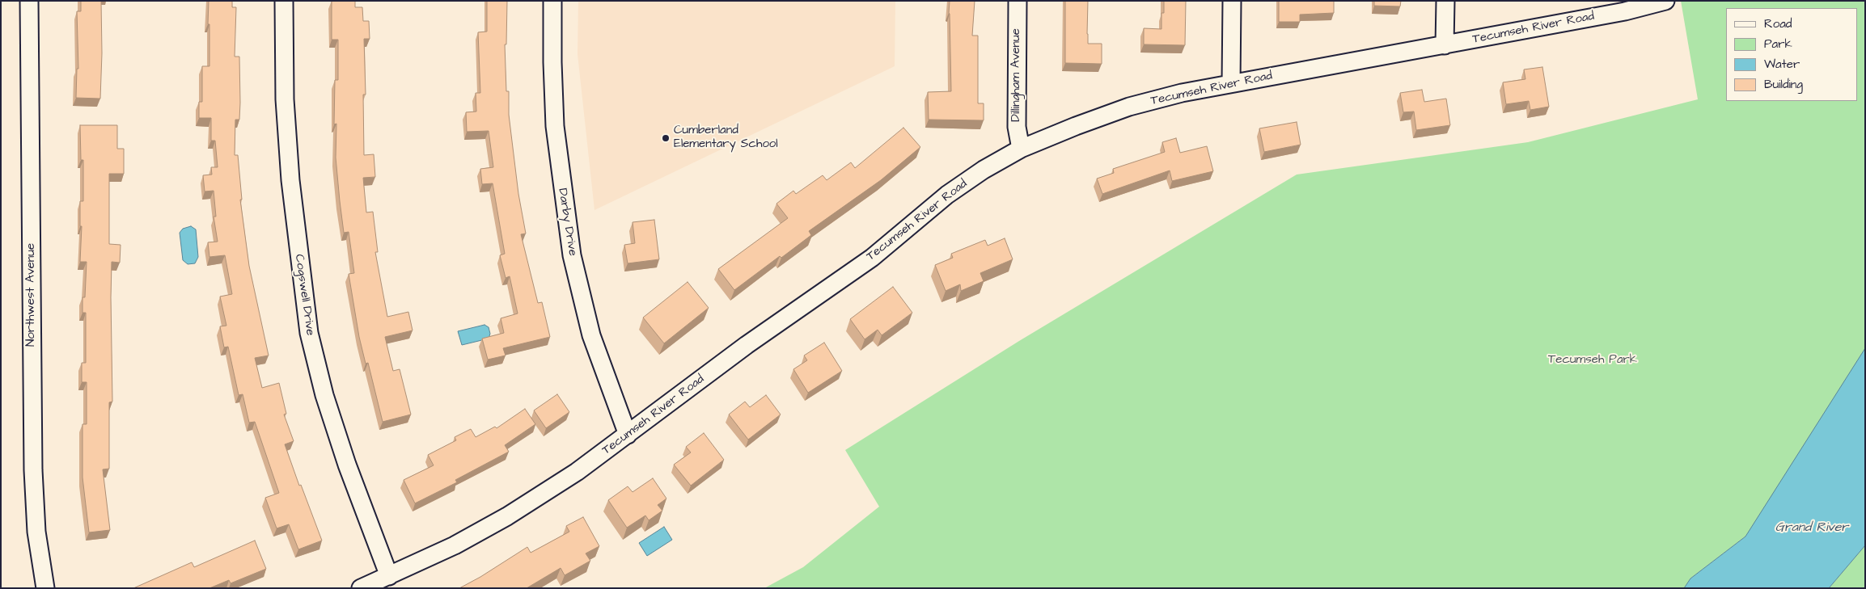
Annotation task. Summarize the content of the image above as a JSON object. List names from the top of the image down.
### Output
{
  "streets": {
    "street": [
      "Tecumseh River Road",
      "Dillingham Avenue",
      "Darby Drive",
      "Northwest Avenue",
      "Cogswell Drive"
    ]
  },
  "crossings": [
    ["Tecumseh River Road", "Dillingham Avenue"],
    ["Tecumseh River Road", "Darby Drive"],
    ["Tecumseh River Road", "Cogswell Drive"]
  ],
  "water": ["Grand River"],
  "parks": ["Tecumseh Park"],
  "places": ["Cumberland Elementary School"],
  "legend": [
    "Road",
    "Park",
    "Water",
    "Building"
  ]
}
